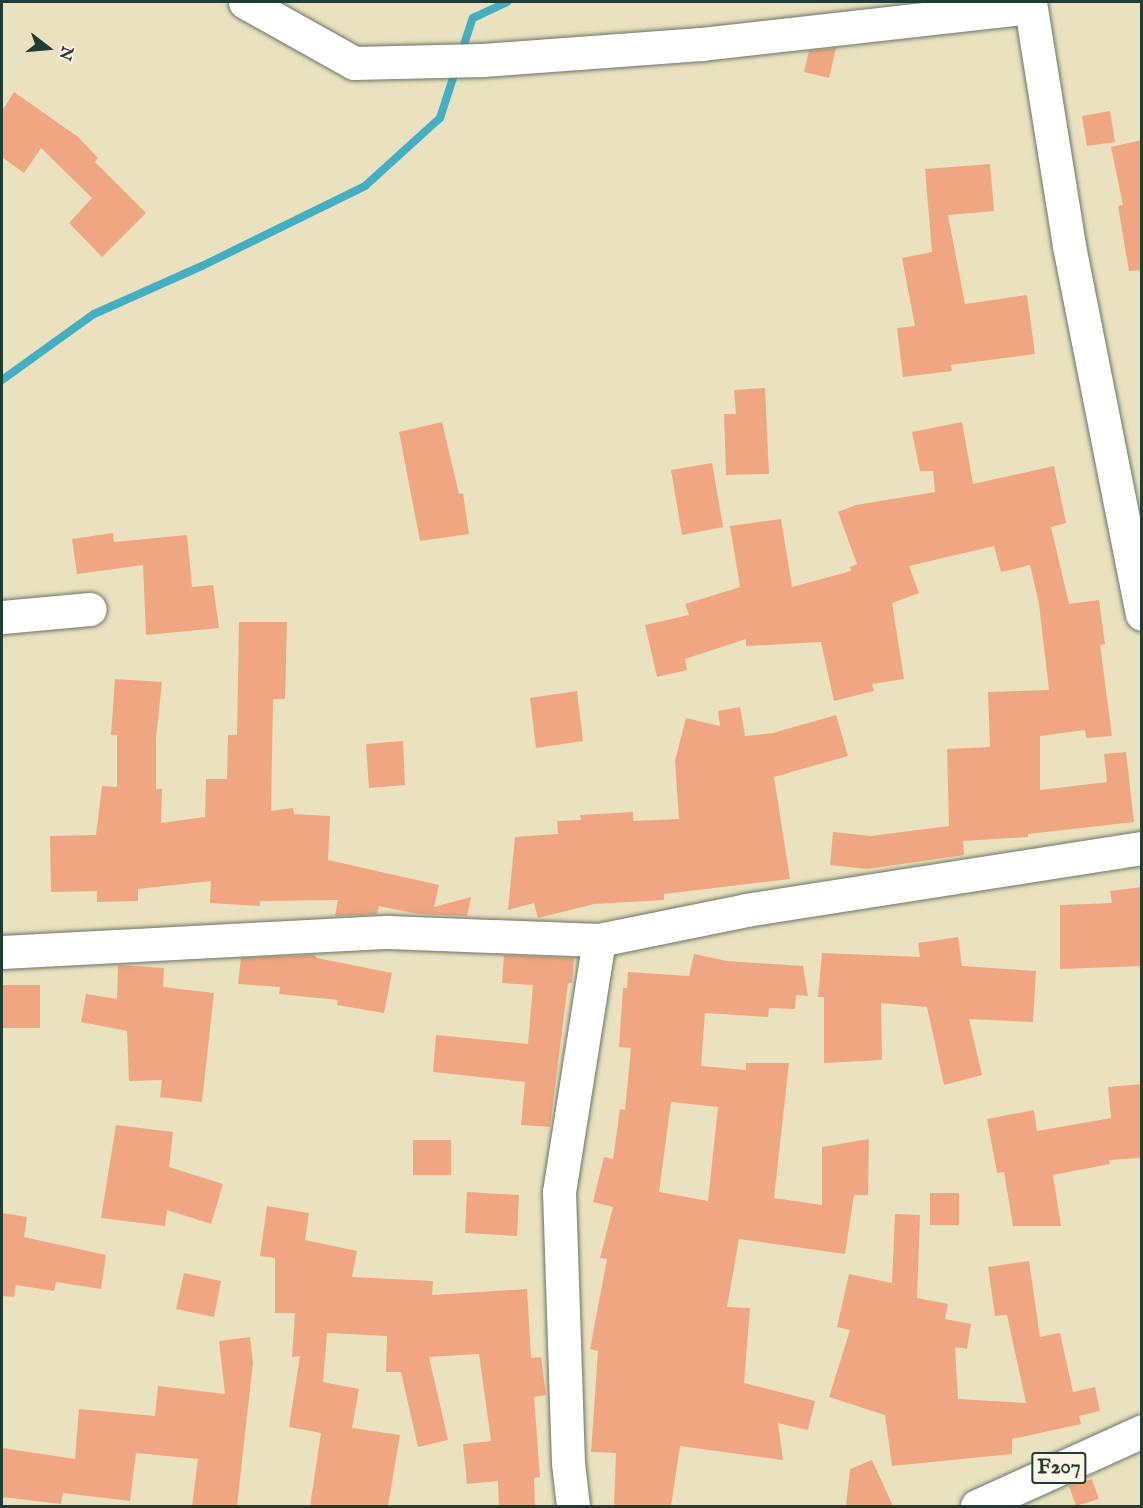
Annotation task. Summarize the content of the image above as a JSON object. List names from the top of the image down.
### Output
{
  "streets": {
    "street": ["F207"]
  },
  "north": "right"
}
